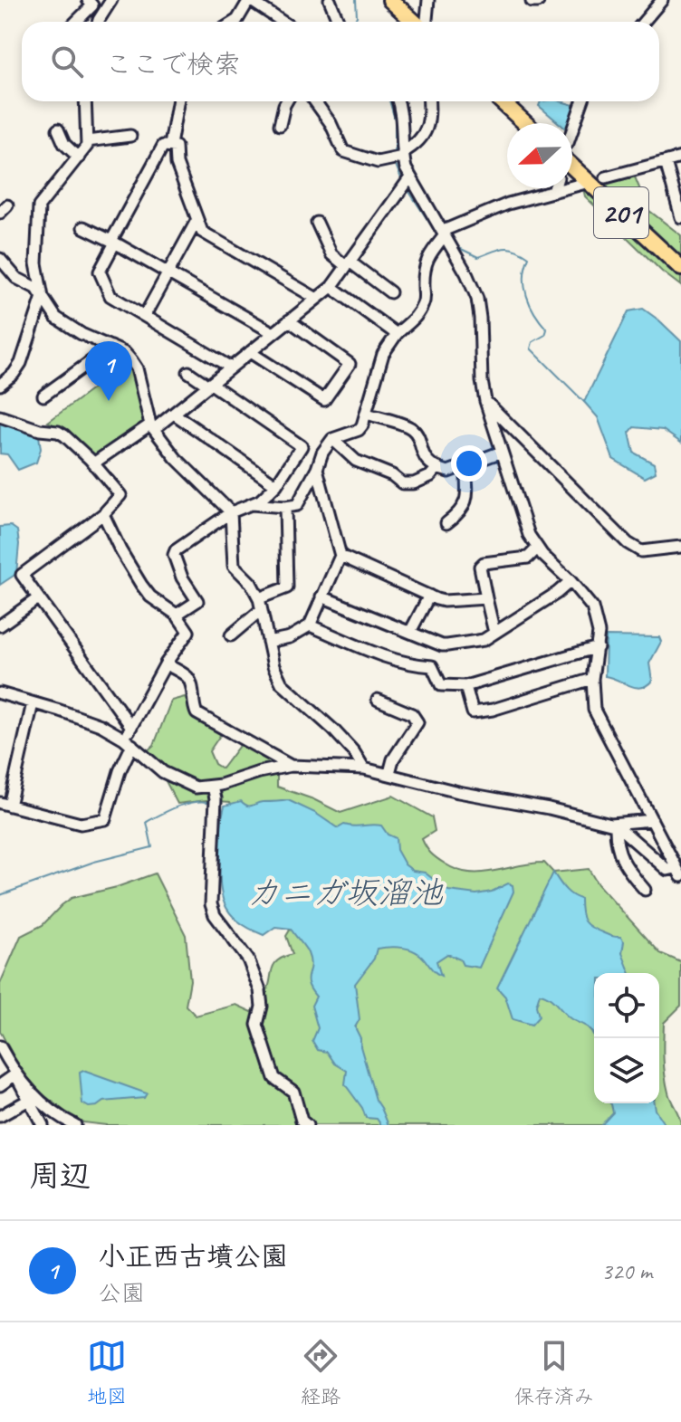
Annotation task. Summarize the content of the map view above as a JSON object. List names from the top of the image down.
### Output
{
  "streets": {
    "highway": ["201"]
  },
  "water": ["カニガ坂溜池"],
  "north": "left",
  "page": {
    "search": "ここで検索",
    "pins": "1",
    "heading": "周辺",
    "list": [
      {
        "mark": "1",
        "name": "小正西古墳公園",
        "note": "公園",
        "value": "320 m"
      }
    ],
    "nav": ["地図", "経路", "保存済み"]
  }
}
